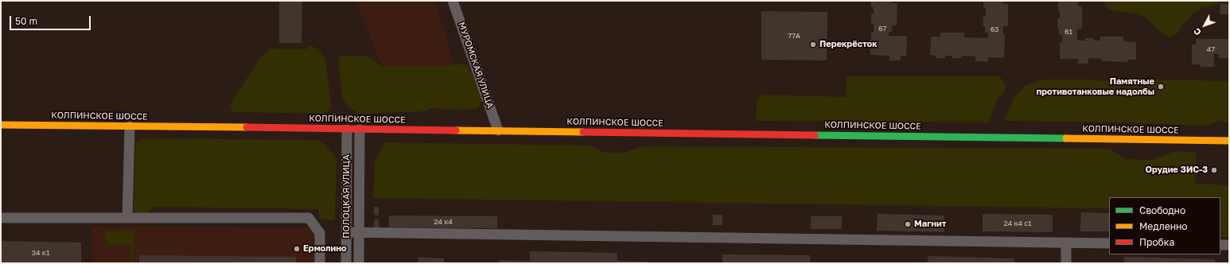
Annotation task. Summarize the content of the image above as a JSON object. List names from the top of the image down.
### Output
{
  "streets": {
    "main road": ["КОЛПИНСКОЕ ШОССЕ"],
    "street": ["МУРОМСКАЯ УЛИЦА", "ПОЛОЦКАЯ УЛИЦА"]
  },
  "crossings": [
    ["МУРОМСКАЯ УЛИЦА", "КОЛПИНСКОЕ ШОССЕ"],
    ["КОЛПИНСКОЕ ШОССЕ", "ПОЛОЦКАЯ УЛИЦА"]
  ],
  "places": [
    "Перекрёсток",
    "Памятные противотанковые надолбы",
    "Орудие ЗИС-3",
    "Магнит",
    "Ермолино"
  ],
  "house_numbers": [
    "67",
    "63",
    "61",
    "77А",
    "47",
    "24 к4",
    "24 к4 с1",
    "34 к1"
  ],
  "legend": ["Свободно", "Медленно", "Пробка"],
  "scale_bar": "50 m",
  "north": "bottom left"
}
